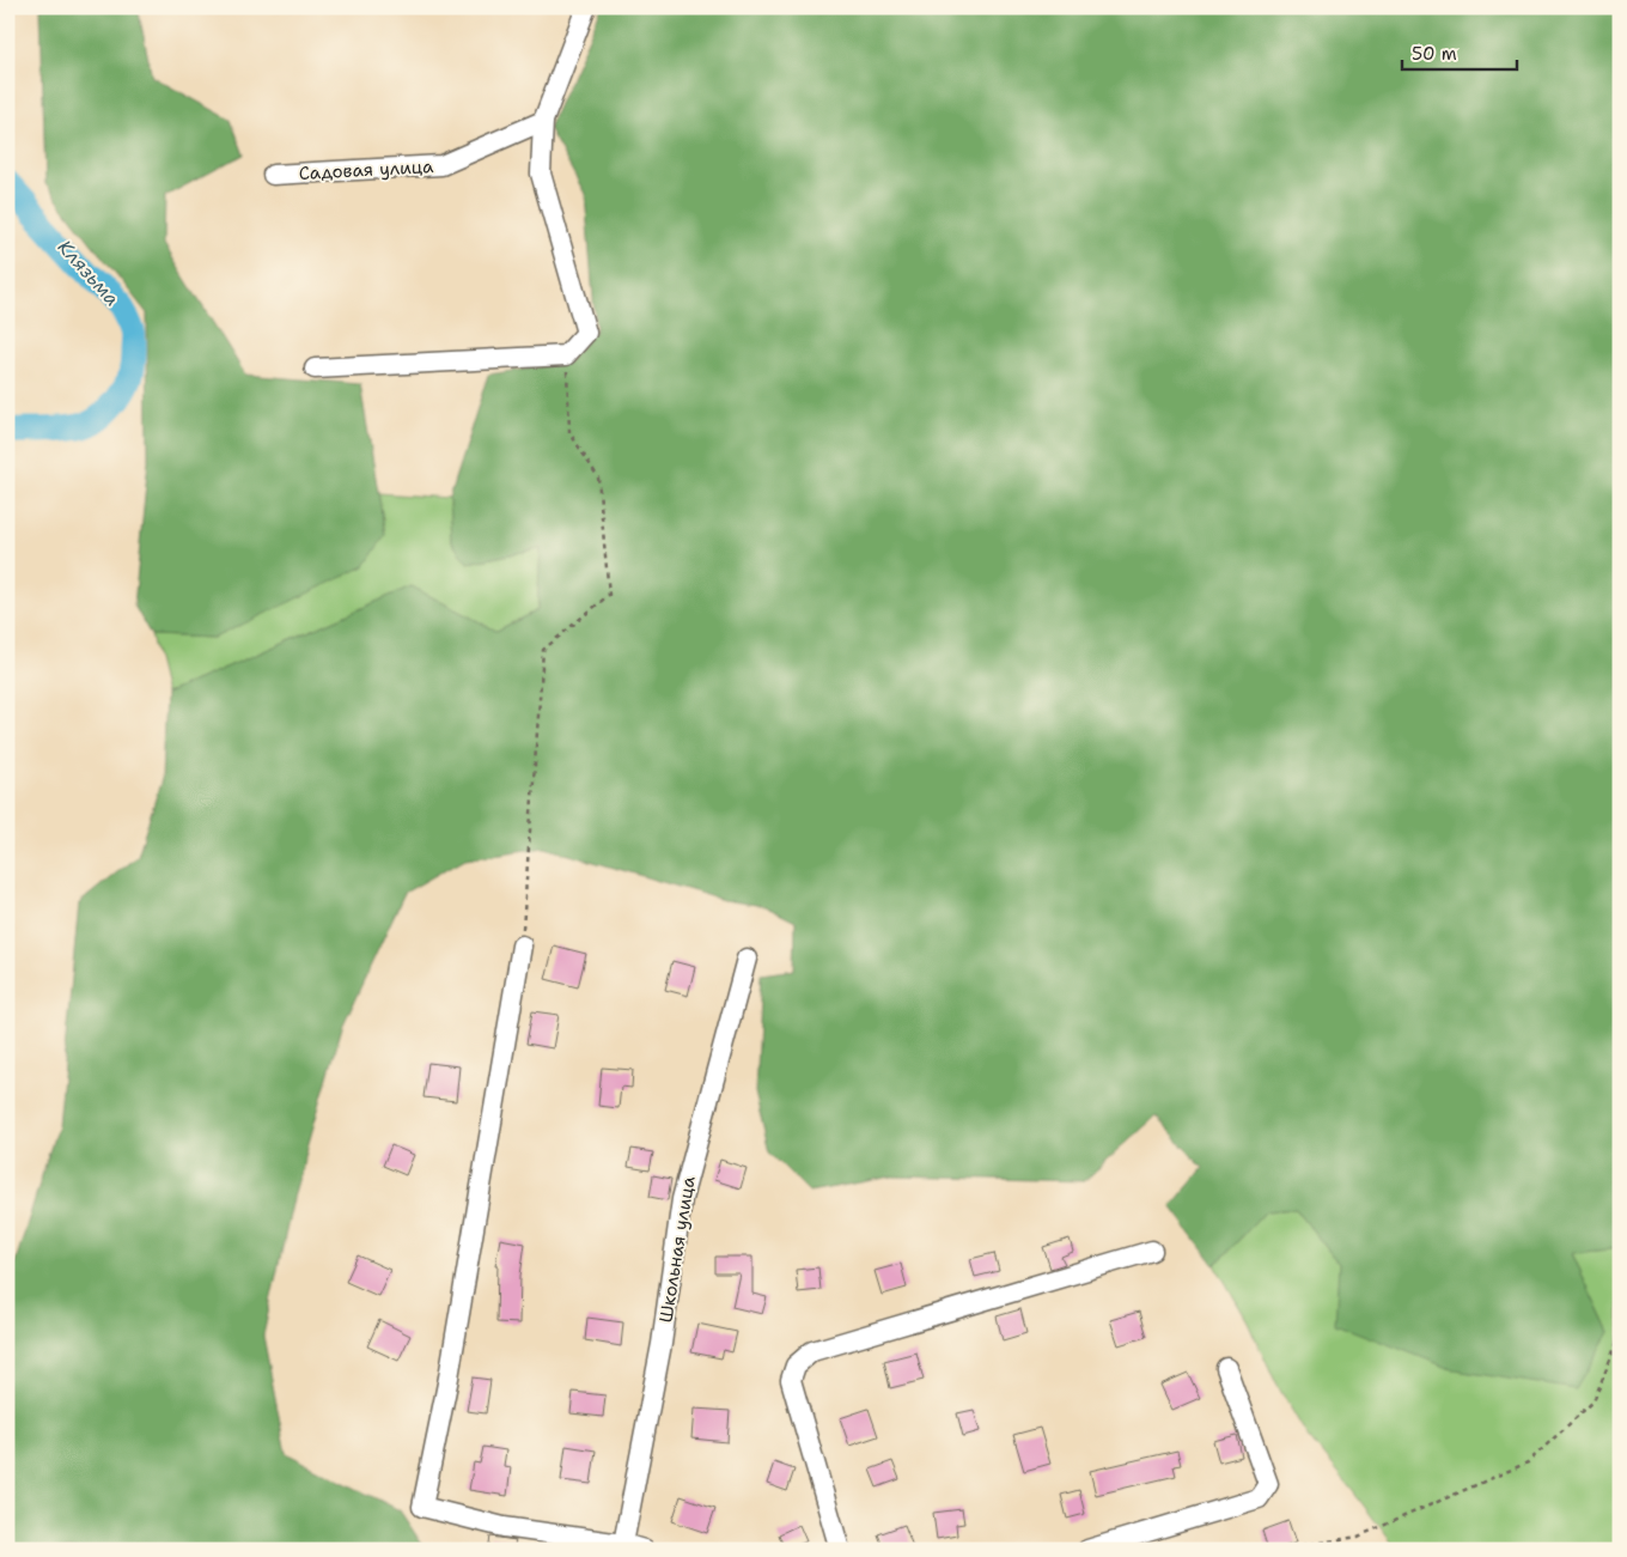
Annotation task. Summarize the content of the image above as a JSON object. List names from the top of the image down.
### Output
{
  "streets": {
    "street": ["Садовая улица", "Школьная улица"]
  },
  "water": ["Клязьма"],
  "scale_bar": "50 m"
}
